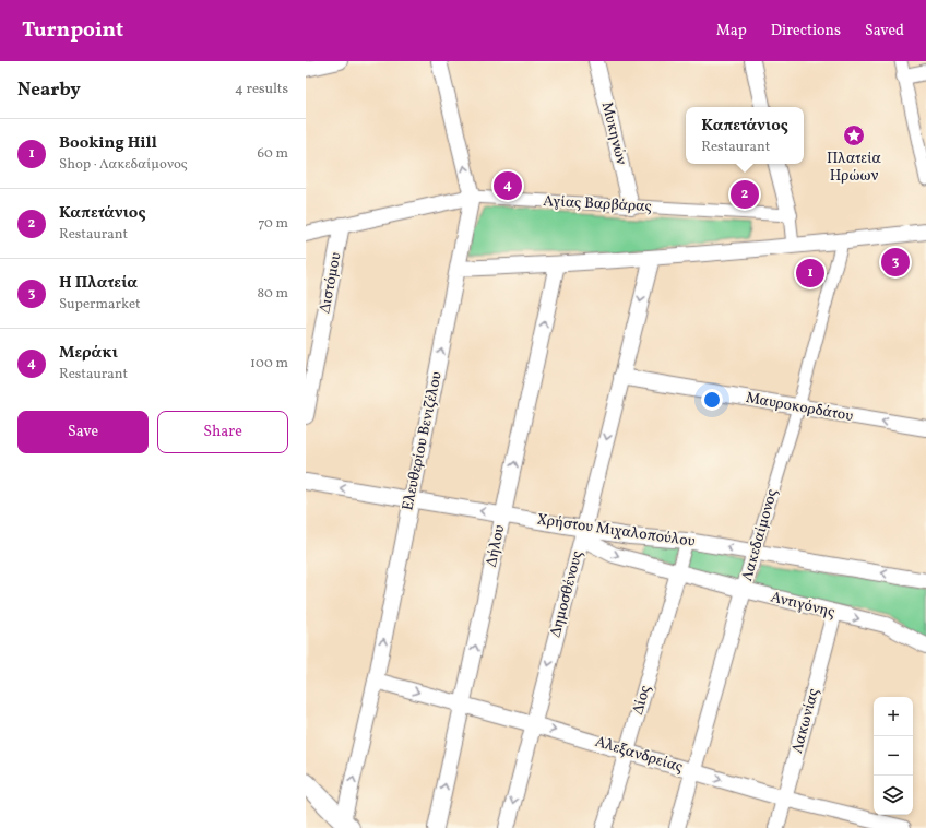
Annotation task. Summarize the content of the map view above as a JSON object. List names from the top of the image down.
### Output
{
  "streets": {
    "street": [
      "Μυκηνών",
      "Αγίας Βαρβάρας",
      "Διστόμου",
      "Μαυροκορδάτου",
      "Ελευθερίου Βενιζέλου",
      "Χρήστου Μιχαλοπούλου",
      "Λακεδαίμονος",
      "Δήλου",
      "Δημοσθένους",
      "Αντιγόνης",
      "Δίος",
      "Λακωνίας",
      "Αλεξανδρείας"
    ]
  },
  "crossings": [
    ["Μυκηνών", "Αγίας Βαρβάρας"],
    ["Αγίας Βαρβάρας", "Διστόμου"],
    ["Αγίας Βαρβάρας", "Ελευθερίου Βενιζέλου"],
    ["Μαυροκορδάτου", "Λακεδαίμονος"],
    ["Μαυροκορδάτου", "Δημοσθένους"],
    ["Ελευθερίου Βενιζέλου", "Χρήστου Μιχαλοπούλου"],
    ["Ελευθερίου Βενιζέλου", "Αλεξανδρείας"],
    ["Χρήστου Μιχαλοπούλου", "Λακεδαίμονος"],
    ["Χρήστου Μιχαλοπούλου", "Δήλου"],
    ["Χρήστου Μιχαλοπούλου", "Δημοσθένους"],
    ["Χρήστου Μιχαλοπούλου", "Αντιγόνης"],
    ["Λακεδαίμονος", "Αντιγόνης"],
    ["Λακεδαίμονος", "Αλεξανδρείας"],
    ["Δήλου", "Αλεξανδρείας"],
    ["Δημοσθένους", "Αντιγόνης"],
    ["Δημοσθένους", "Αλεξανδρείας"],
    ["Αντιγόνης", "Δίος"],
    ["Αντιγόνης", "Λακωνίας"],
    ["Δίος", "Αλεξανδρείας"],
    ["Λακωνίας", "Αλεξανδρείας"]
  ],
  "one_way": [
    "Μαυροκορδάτου",
    "Ελευθερίου Βενιζέλου",
    "Χρήστου Μιχαλοπούλου",
    "Δήλου",
    "Δημοσθένους",
    "Αντιγόνης",
    "Αλεξανδρείας"
  ],
  "places": {
    "place": ["Πλατεία Ηρώων"]
  },
  "page": {
    "header": "Turnpoint",
    "nav": ["Map", "Directions", "Saved"],
    "heading": ["Nearby", "4 results"],
    "popup": ["Καπετάνιος", "Restaurant"],
    "list": [
      {
        "mark": "1",
        "name": "Booking Hill",
        "note": "Shop · Λακεδαίμονος",
        "value": "60 m"
      },
      {
        "mark": "2",
        "name": "Καπετάνιος",
        "note": "Restaurant",
        "value": "70 m"
      },
      {
        "mark": "3",
        "name": "Η Πλατεία",
        "note": "Supermarket",
        "value": "80 m"
      },
      {
        "mark": "4",
        "name": "Μεράκι",
        "note": "Restaurant",
        "value": "100 m"
      }
    ],
    "pins": [
      "4",
      "2",
      "3",
      "1"
    ],
    "buttons": ["Save", "Share"],
    "map_buttons": ["+", "−"]
  }
}
